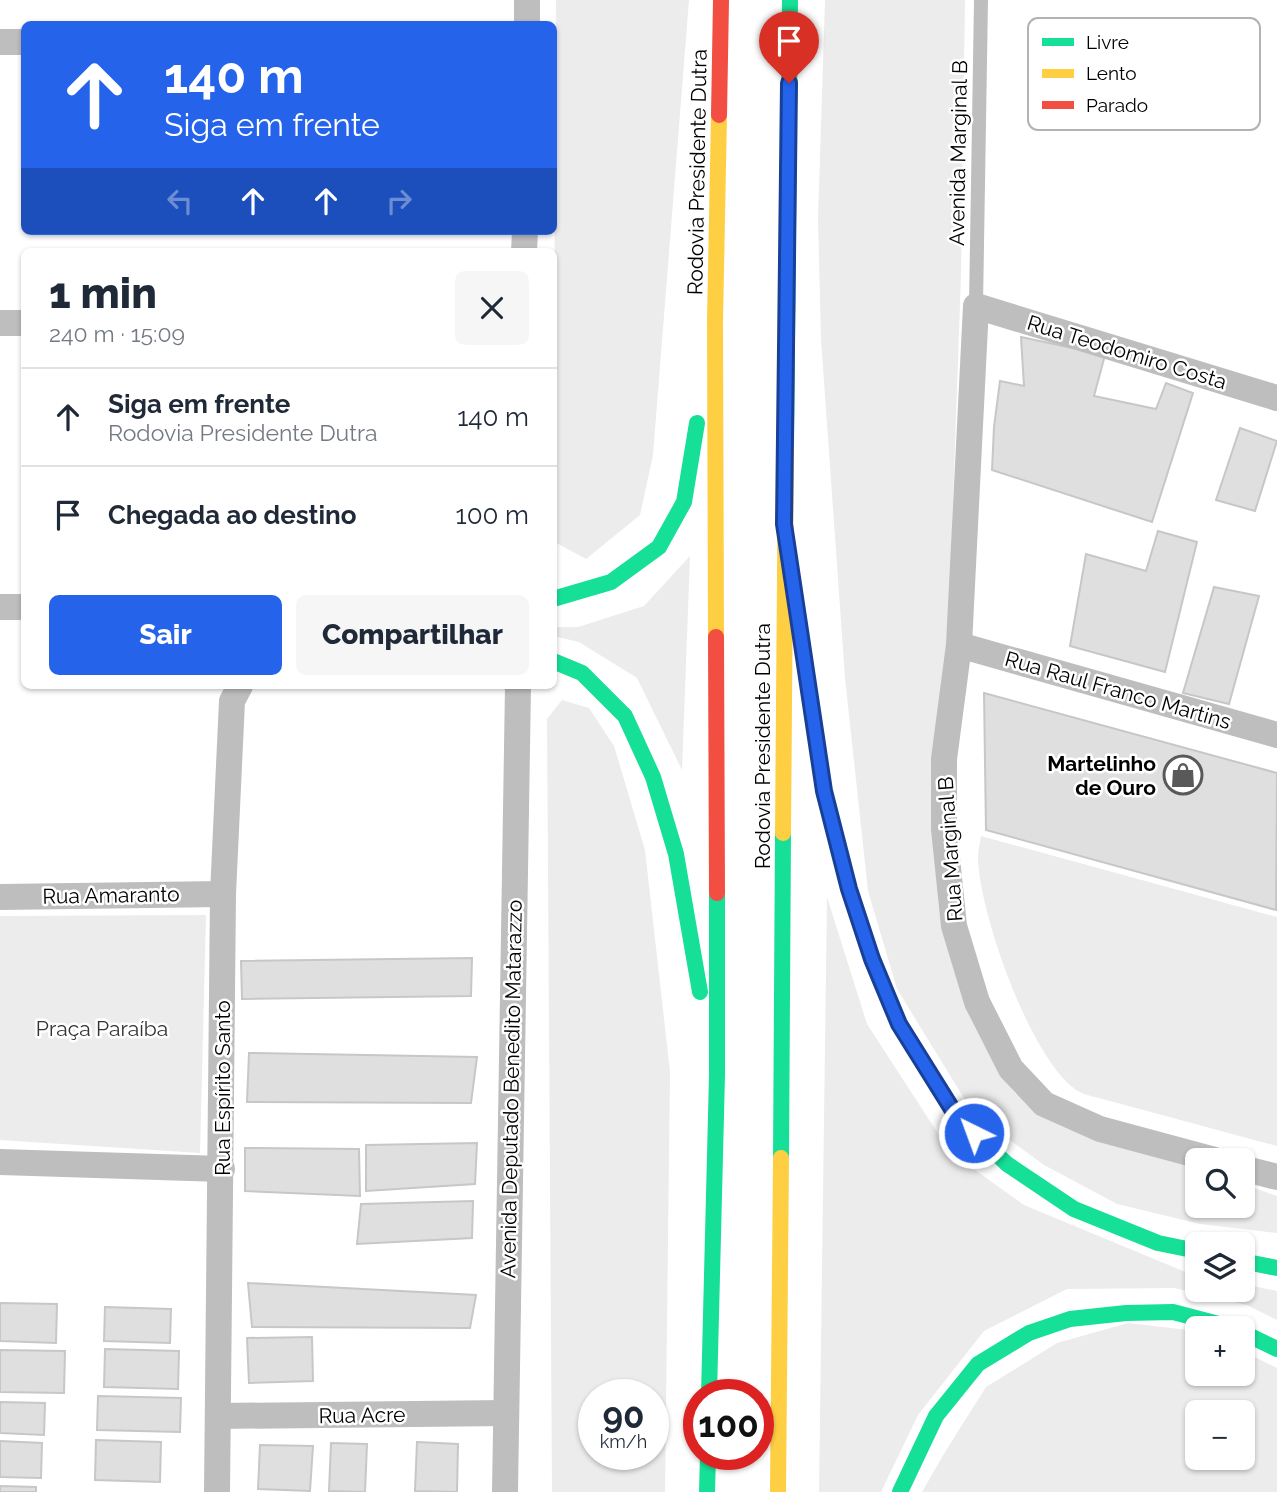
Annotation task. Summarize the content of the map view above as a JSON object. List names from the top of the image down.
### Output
{
  "streets": {
    "highway": ["Rodovia Presidente Dutra"],
    "street": [
      "Rua Teodomiro Costa",
      "Rua Raul Franco Martins",
      "Rua Marginal B",
      "Rua Amaranto",
      "Rua Espírito Santo",
      "Avenida Deputado Benedito Matarazzo",
      "Rua Acre"
    ],
    "lane": ["Avenida Marginal B"]
  },
  "crossings": [
    ["Avenida Marginal B", "Rua Teodomiro Costa"],
    ["Avenida Marginal B", "Rua Marginal B"],
    ["Rua Teodomiro Costa", "Rua Marginal B"],
    ["Rua Raul Franco Martins", "Rua Marginal B"],
    ["Rua Amaranto", "Rua Espírito Santo"],
    ["Rua Espírito Santo", "Rua Acre"],
    ["Avenida Deputado Benedito Matarazzo", "Rua Acre"]
  ],
  "parks": ["Praça Paraíba"],
  "places": {
    "shop": ["Martelinho de Ouro"]
  },
  "legend": ["Livre", "Lento", "Parado"],
  "page": {
    "turn": ["140 m", "Siga em frente"],
    "heading": ["1 min", "240 m · 15:09"],
    "list": [
      {
        "name": "Siga em frente",
        "note": "Rodovia Presidente Dutra",
        "value": "140 m"
      },
      {
        "name": "Chegada ao destino",
        "value": "100 m"
      }
    ],
    "buttons": ["Sair", "Compartilhar"],
    "map_buttons": ["+", "−"],
    "speed": "90 km/h",
    "limit": "100"
  }
}
